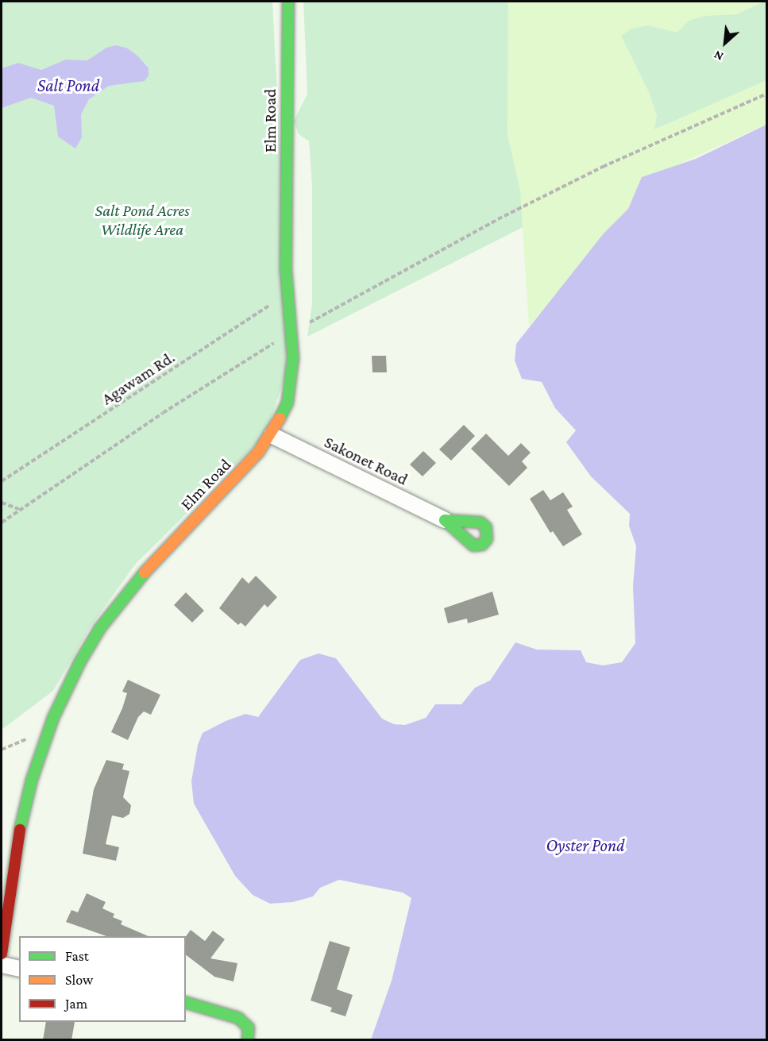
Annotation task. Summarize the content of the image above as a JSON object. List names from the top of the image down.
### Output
{
  "streets": {
    "street": ["Elm Road", "Sakonet Road"],
    "path": ["Agawam Rd."]
  },
  "crossings": [
    ["Elm Road", "Agawam Rd."],
    ["Elm Road", "Sakonet Road"]
  ],
  "water": ["Salt Pond", "Oyster Pond"],
  "parks": ["Salt Pond Acres Wildlife Area"],
  "legend": ["Fast", "Slow", "Jam"],
  "north": "bottom left"
}
